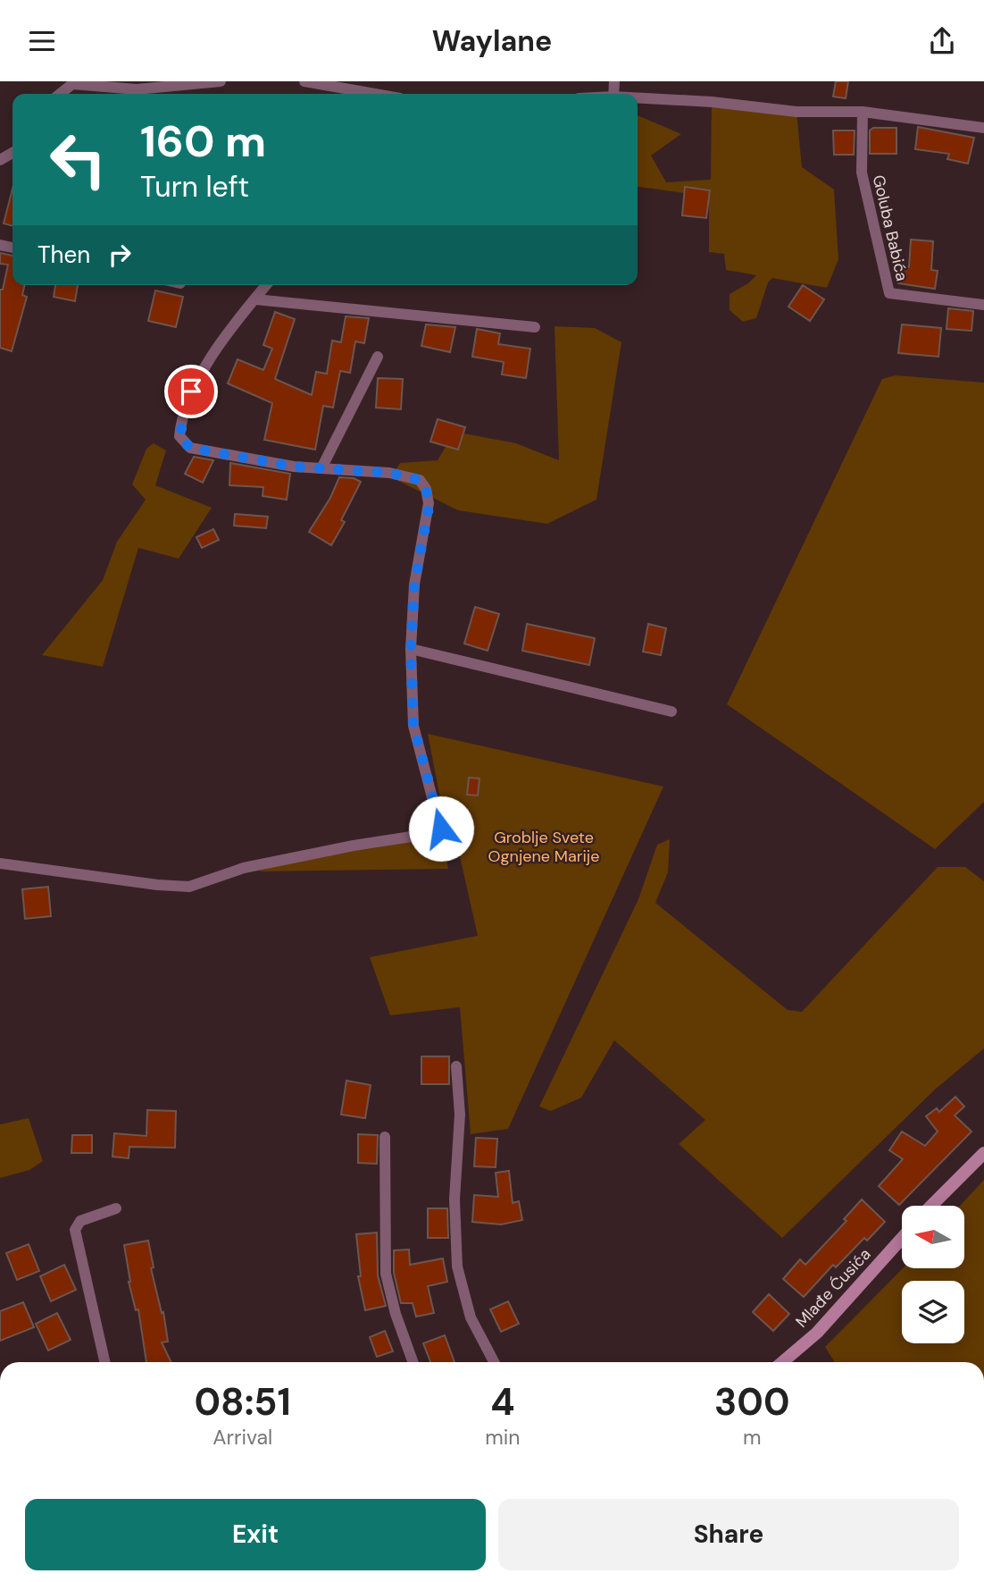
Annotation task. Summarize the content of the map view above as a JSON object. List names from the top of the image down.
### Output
{
  "streets": {
    "street": ["Goluba Babića", "Mlađe Ćusića"]
  },
  "parks": ["Groblje Svete Ognjene Marije"],
  "north": "left",
  "page": {
    "header": "Waylane",
    "turn": ["160 m", "Turn left"],
    "then": "Then",
    "eta": [
      "08:51",
      "Arrival",
      "4",
      "min",
      "300",
      "m"
    ],
    "buttons": ["Exit", "Share"]
  }
}
